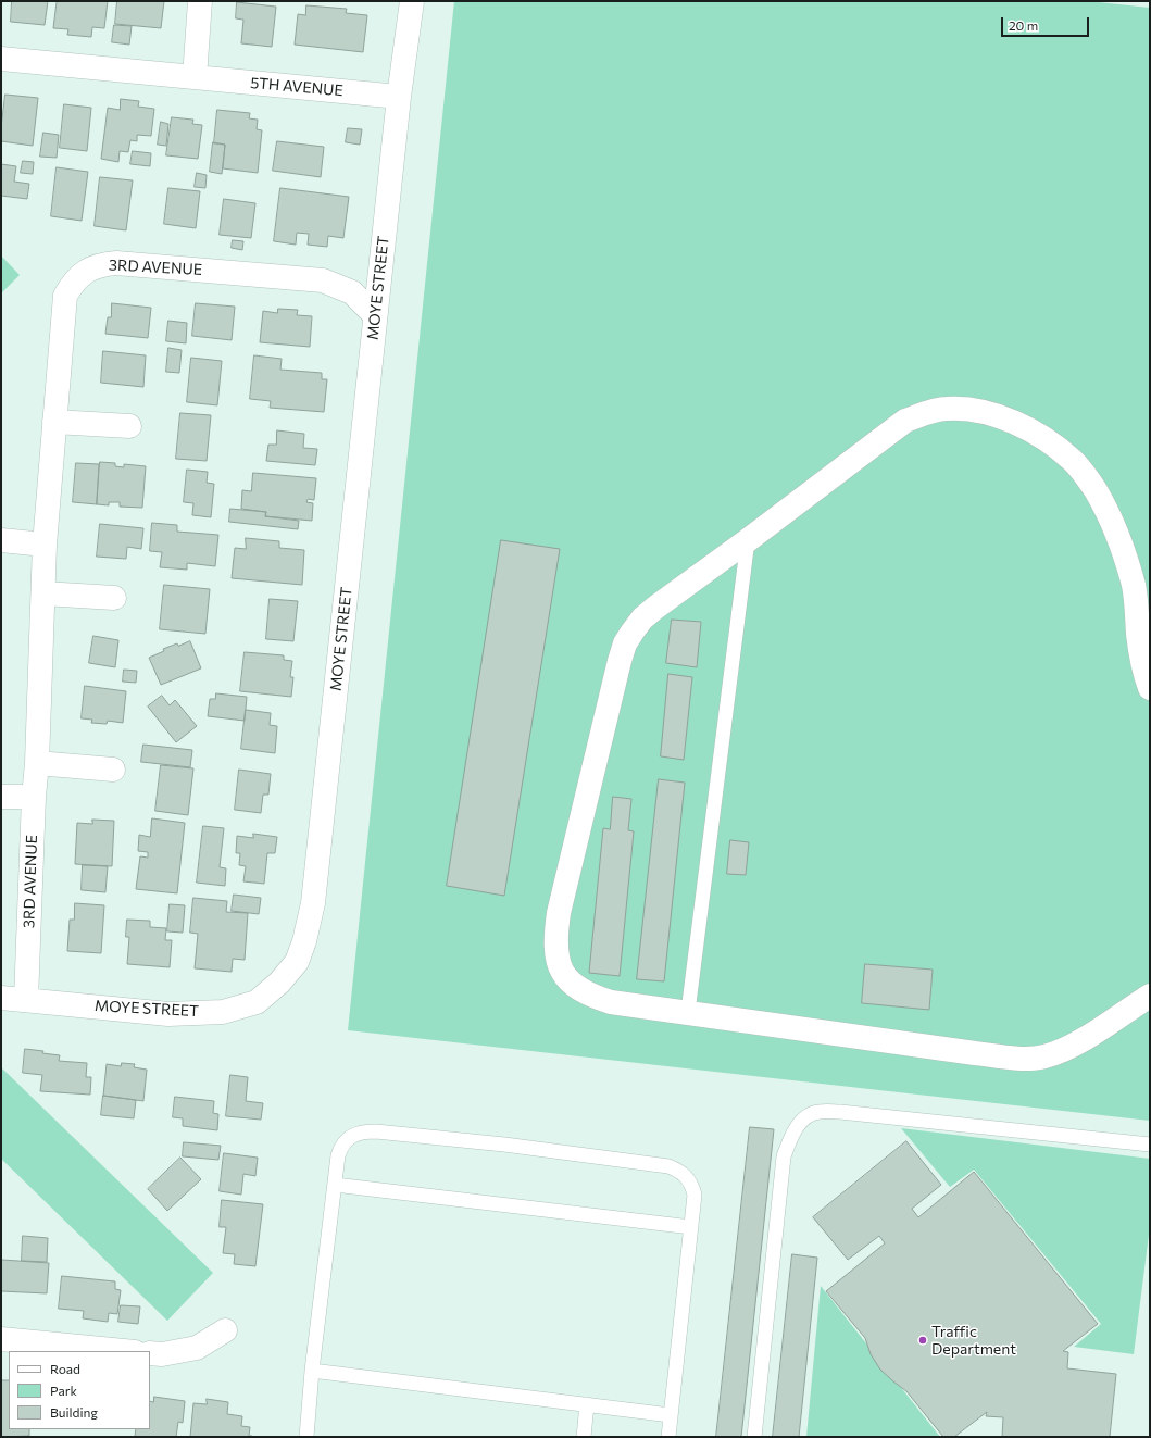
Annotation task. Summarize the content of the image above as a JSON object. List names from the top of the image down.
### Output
{
  "streets": {
    "street": ["5TH AVENUE", "3RD AVENUE", "MOYE STREET"]
  },
  "crossings": [
    ["5TH AVENUE", "MOYE STREET"],
    ["3RD AVENUE", "MOYE STREET"]
  ],
  "places": ["Traffic Department"],
  "legend": ["Road", "Park", "Building"],
  "scale_bar": "20 m"
}
